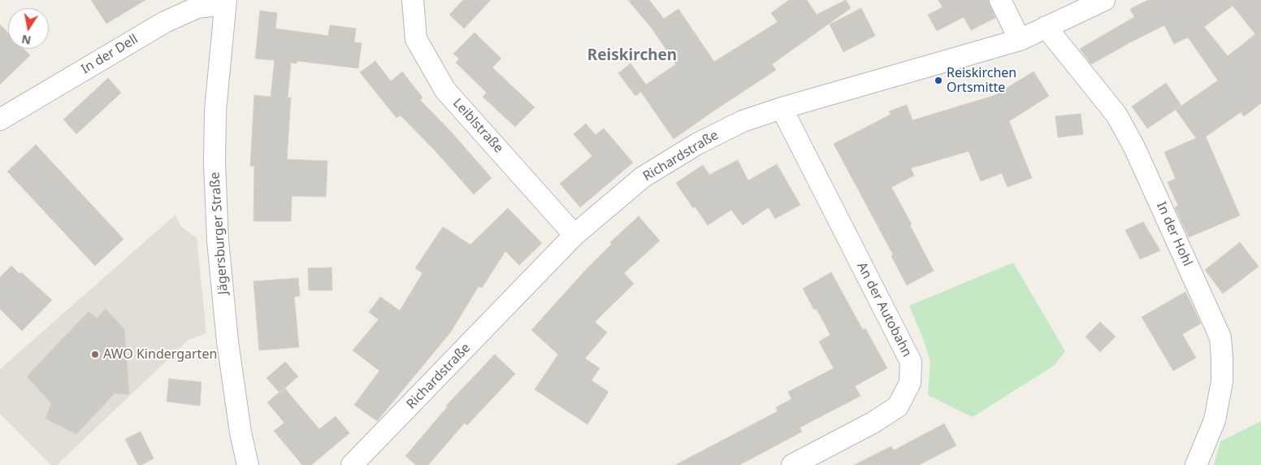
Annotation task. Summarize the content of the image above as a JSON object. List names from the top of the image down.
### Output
{
  "streets": {
    "street": [
      "In der Dell",
      "Leiblstraße",
      "Richardstraße",
      "Jägersburger Straße",
      "In der Hohl",
      "An der Autobahn"
    ]
  },
  "crossings": [
    ["In der Dell", "Jägersburger Straße"],
    ["Leiblstraße", "Richardstraße"],
    ["Richardstraße", "In der Hohl"],
    ["Richardstraße", "An der Autobahn"]
  ],
  "districts": ["Reiskirchen"],
  "places": ["Reiskirchen Ortsmitte", "AWO Kindergarten"],
  "north": "bottom"
}
